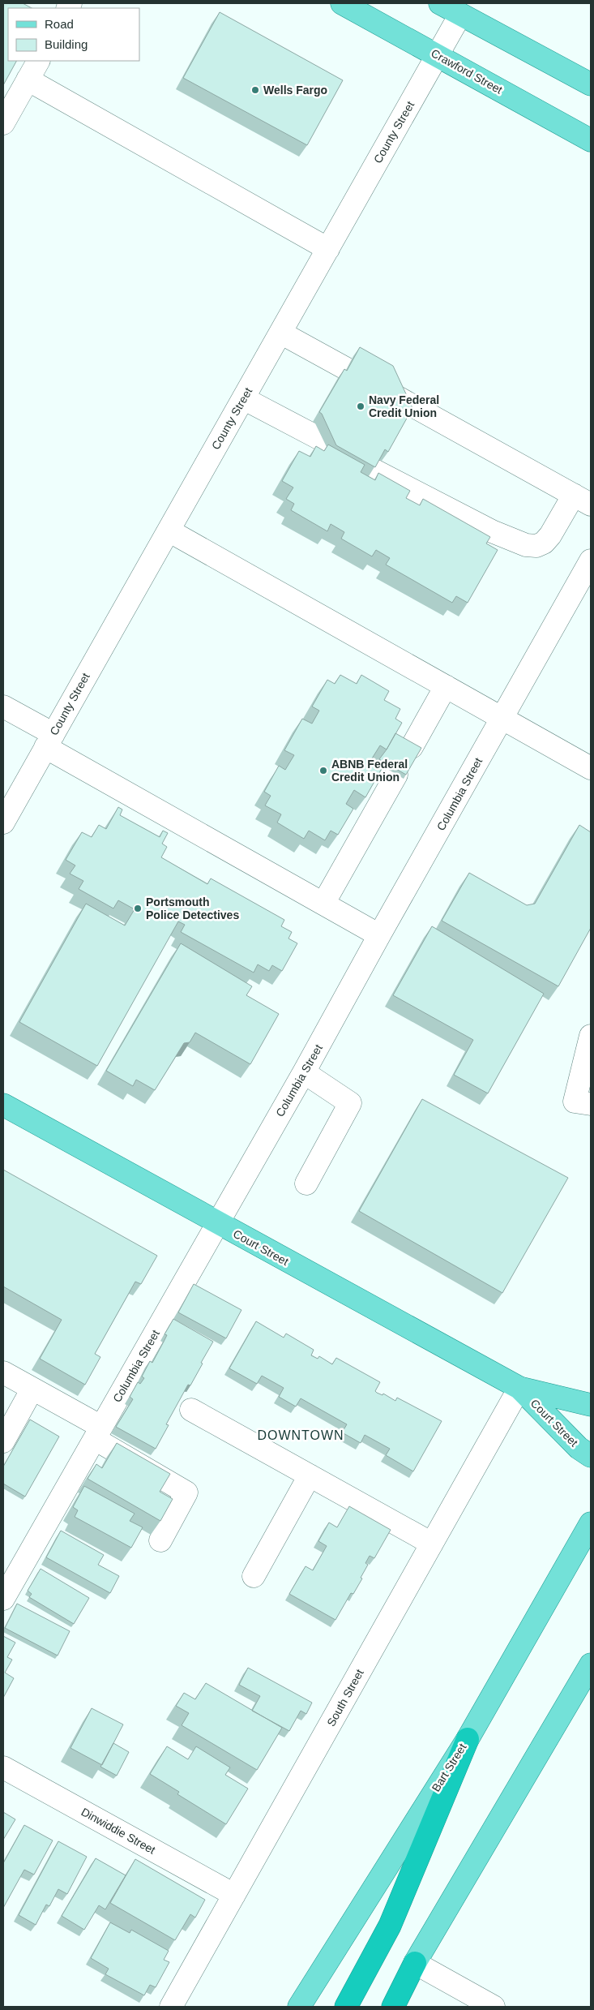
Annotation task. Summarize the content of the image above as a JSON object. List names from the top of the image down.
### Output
{
  "streets": {
    "main road": ["Crawford Street", "Court Street", "Bart Street"],
    "street": [
      "County Street",
      "Columbia Street",
      "South Street",
      "Dinwiddie Street"
    ]
  },
  "crossings": [
    ["Crawford Street", "County Street"],
    ["Columbia Street", "Court Street"],
    ["Court Street", "South Street"],
    ["South Street", "Dinwiddie Street"]
  ],
  "districts": ["DOWNTOWN"],
  "places": [
    "Wells Fargo",
    "Navy Federal Credit Union",
    "ABNB Federal Credit Union",
    "Portsmouth Police Detectives"
  ],
  "legend": ["Road", "Building"]
}
